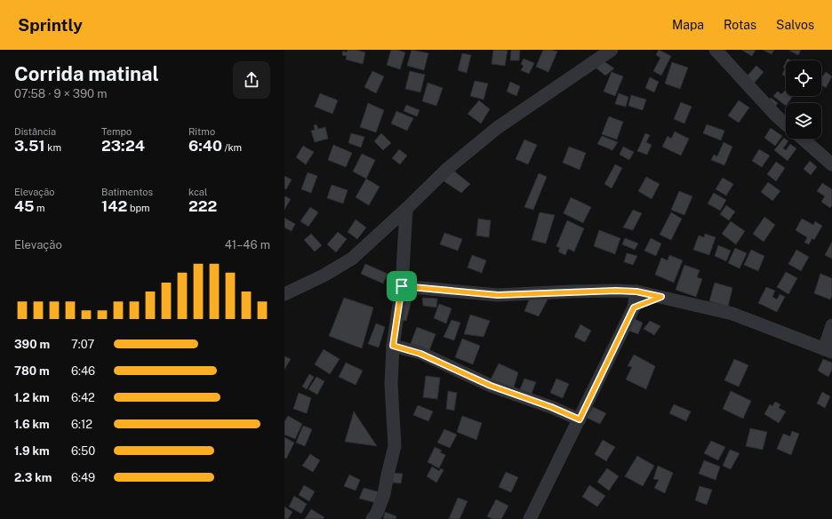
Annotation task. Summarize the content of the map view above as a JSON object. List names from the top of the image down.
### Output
{
  "page": {
    "header": "Sprintly",
    "nav": ["Mapa", "Rotas", "Salvos"],
    "heading": ["Corrida matinal", "07:58 · 9 × 390 m"],
    "stats": [
      ["Distância", "3.51 km"],
      ["Tempo", "23:24"],
      ["Ritmo", "6:40 /km"],
      ["Elevação", "45 m"],
      ["Batimentos", "142 bpm"],
      ["kcal", "222"]
    ],
    "chart": ["Elevação", "41–46 m"],
    "list": [
      {
        "name": "390 m",
        "note": "7:07"
      },
      {
        "name": "780 m",
        "note": "6:46"
      },
      {
        "name": "1.2 km",
        "note": "6:42"
      },
      {
        "name": "1.6 km",
        "note": "6:12"
      },
      {
        "name": "1.9 km",
        "note": "6:50"
      },
      {
        "name": "2.3 km",
        "note": "6:49"
      }
    ]
  }
}
